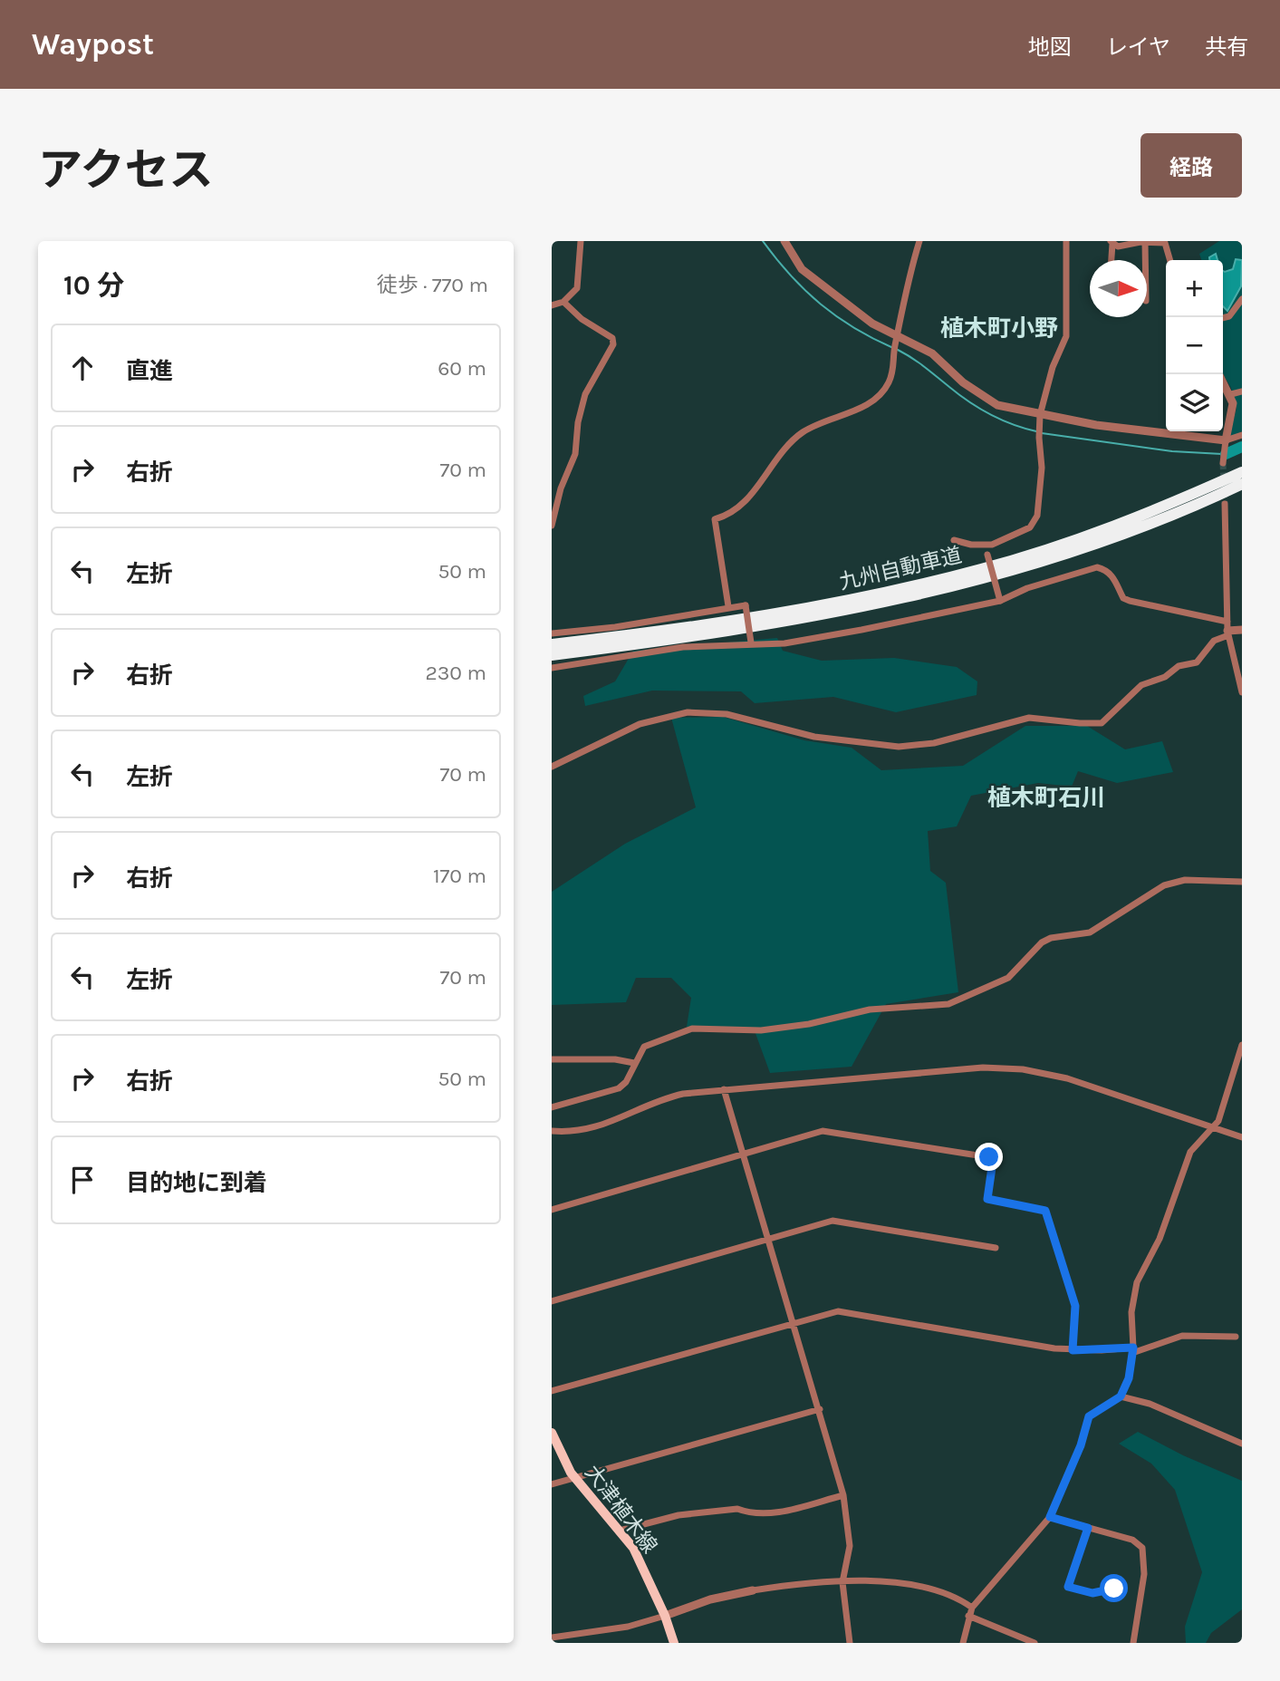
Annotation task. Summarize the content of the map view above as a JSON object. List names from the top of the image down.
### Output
{
  "streets": {
    "highway": ["九州自動車道"],
    "main road": ["大津植木線"]
  },
  "districts": ["植木町小野", "植木町石川"],
  "north": "right",
  "page": {
    "header": "Waypost",
    "nav": ["地図", "レイヤ", "共有"],
    "title": "アクセス",
    "buttons": "経路",
    "heading": ["10 分", "徒歩 · 770 m"],
    "map_buttons": ["+", "−"],
    "list": [
      ["直進", "60 m"],
      ["右折", "70 m"],
      ["左折", "50 m"],
      ["右折", "230 m"],
      ["左折", "70 m"],
      ["右折", "170 m"],
      ["左折", "70 m"],
      ["右折", "50 m"],
      "目的地に到着"
    ]
  }
}
